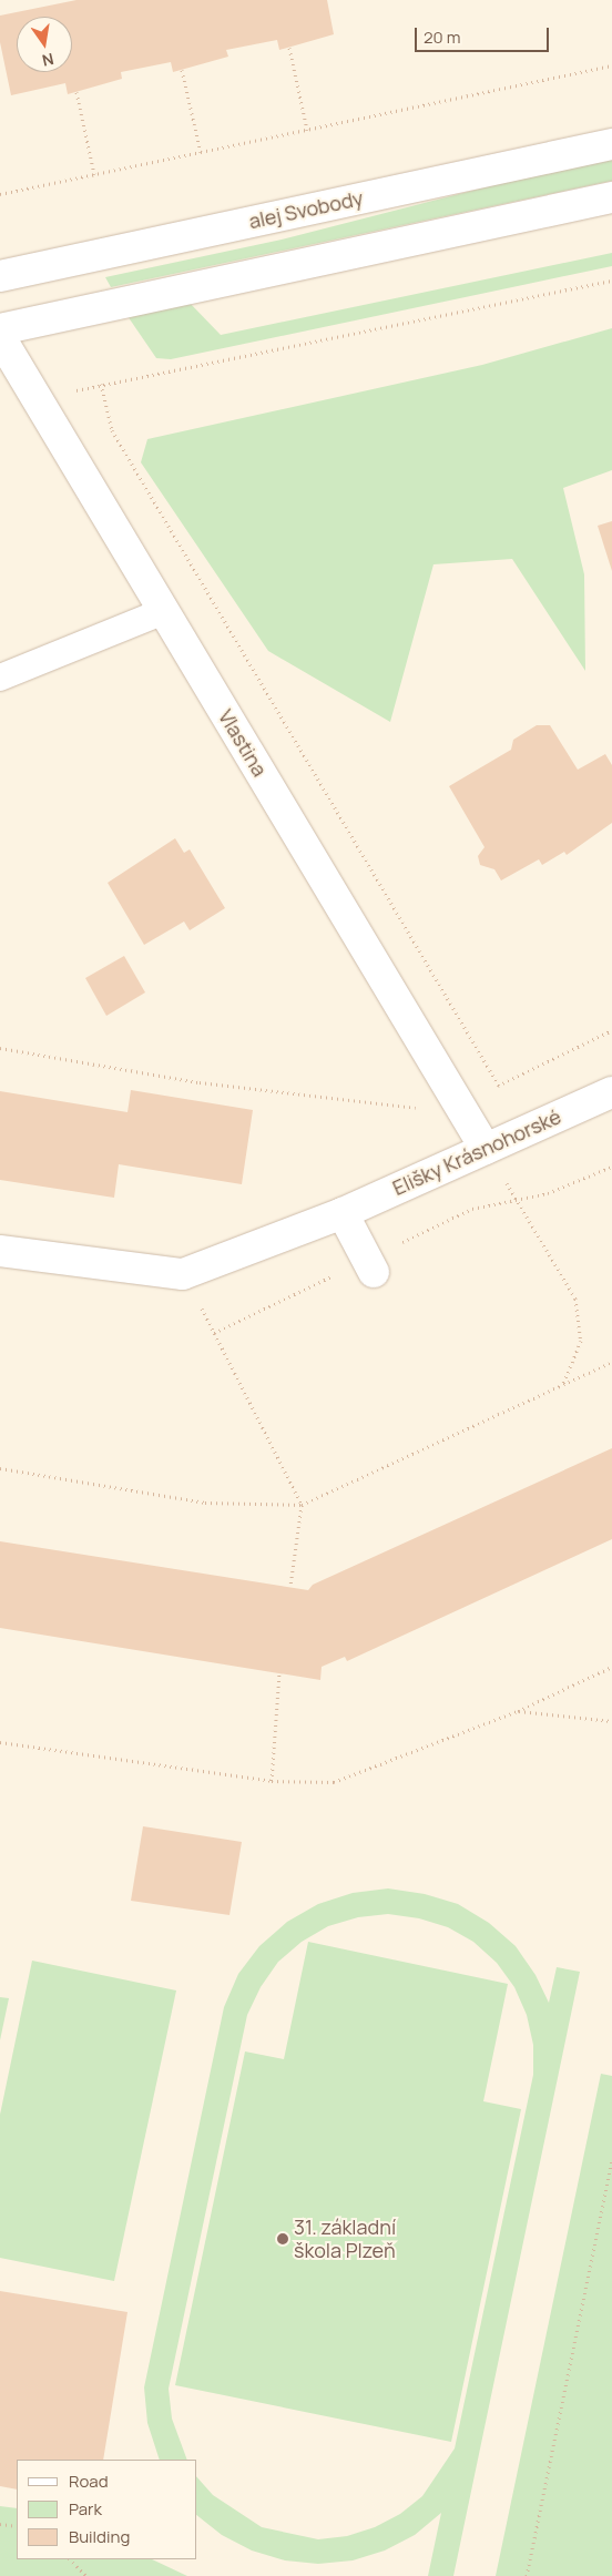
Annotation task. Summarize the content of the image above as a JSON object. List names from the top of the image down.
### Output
{
  "streets": {
    "street": ["alej Svobody", "Vlastina", "Elišky Krásnohorské"]
  },
  "crossings": [
    ["Vlastina", "Elišky Krásnohorské"]
  ],
  "places": ["31. základní škola Plzeň"],
  "legend": ["Road", "Park", "Building"],
  "scale_bar": "20 m",
  "north": "bottom"
}
